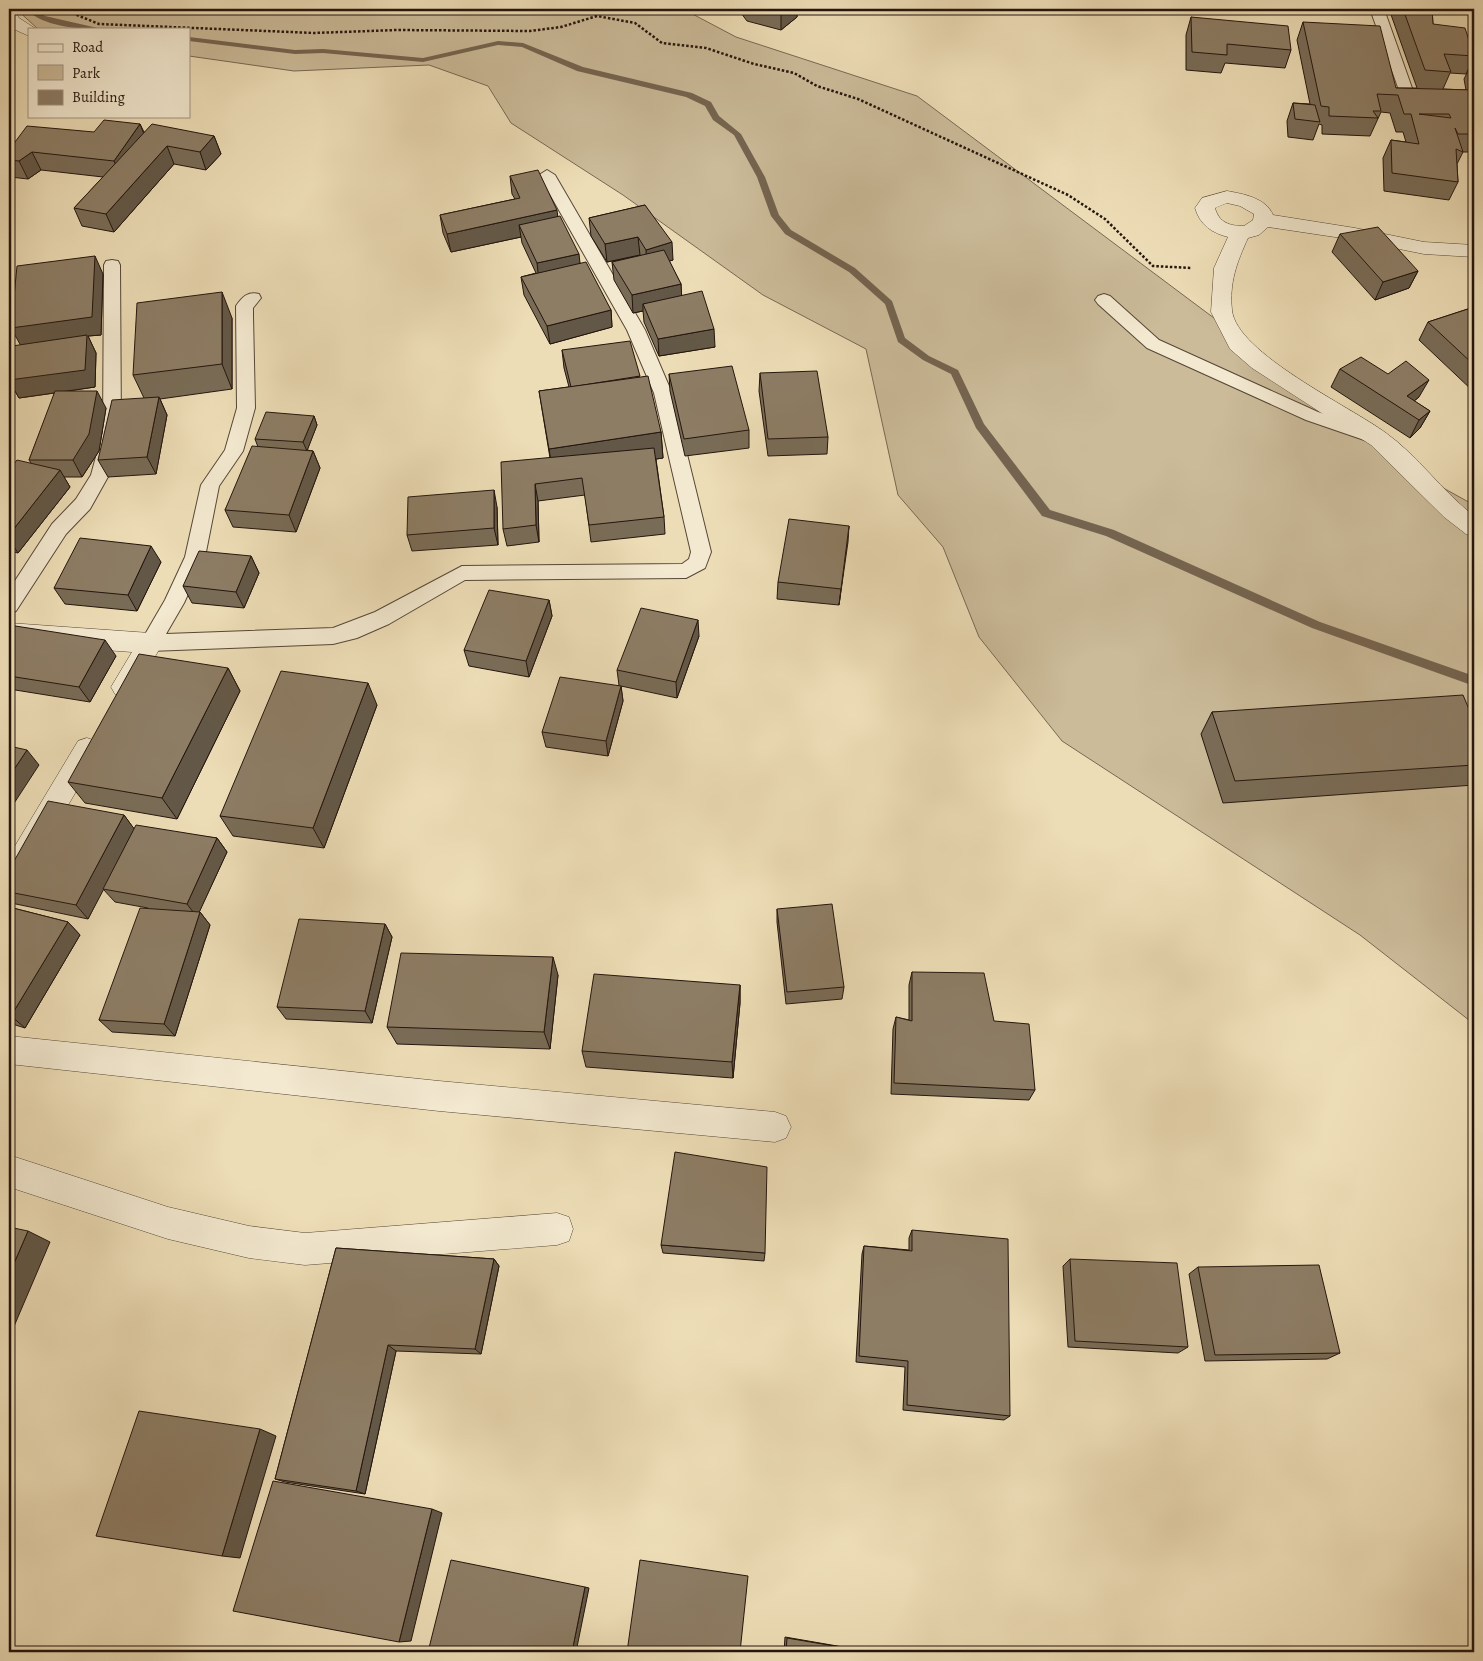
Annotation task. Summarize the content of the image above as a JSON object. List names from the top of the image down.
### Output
{
  "legend": ["Road", "Park", "Building"]
}
